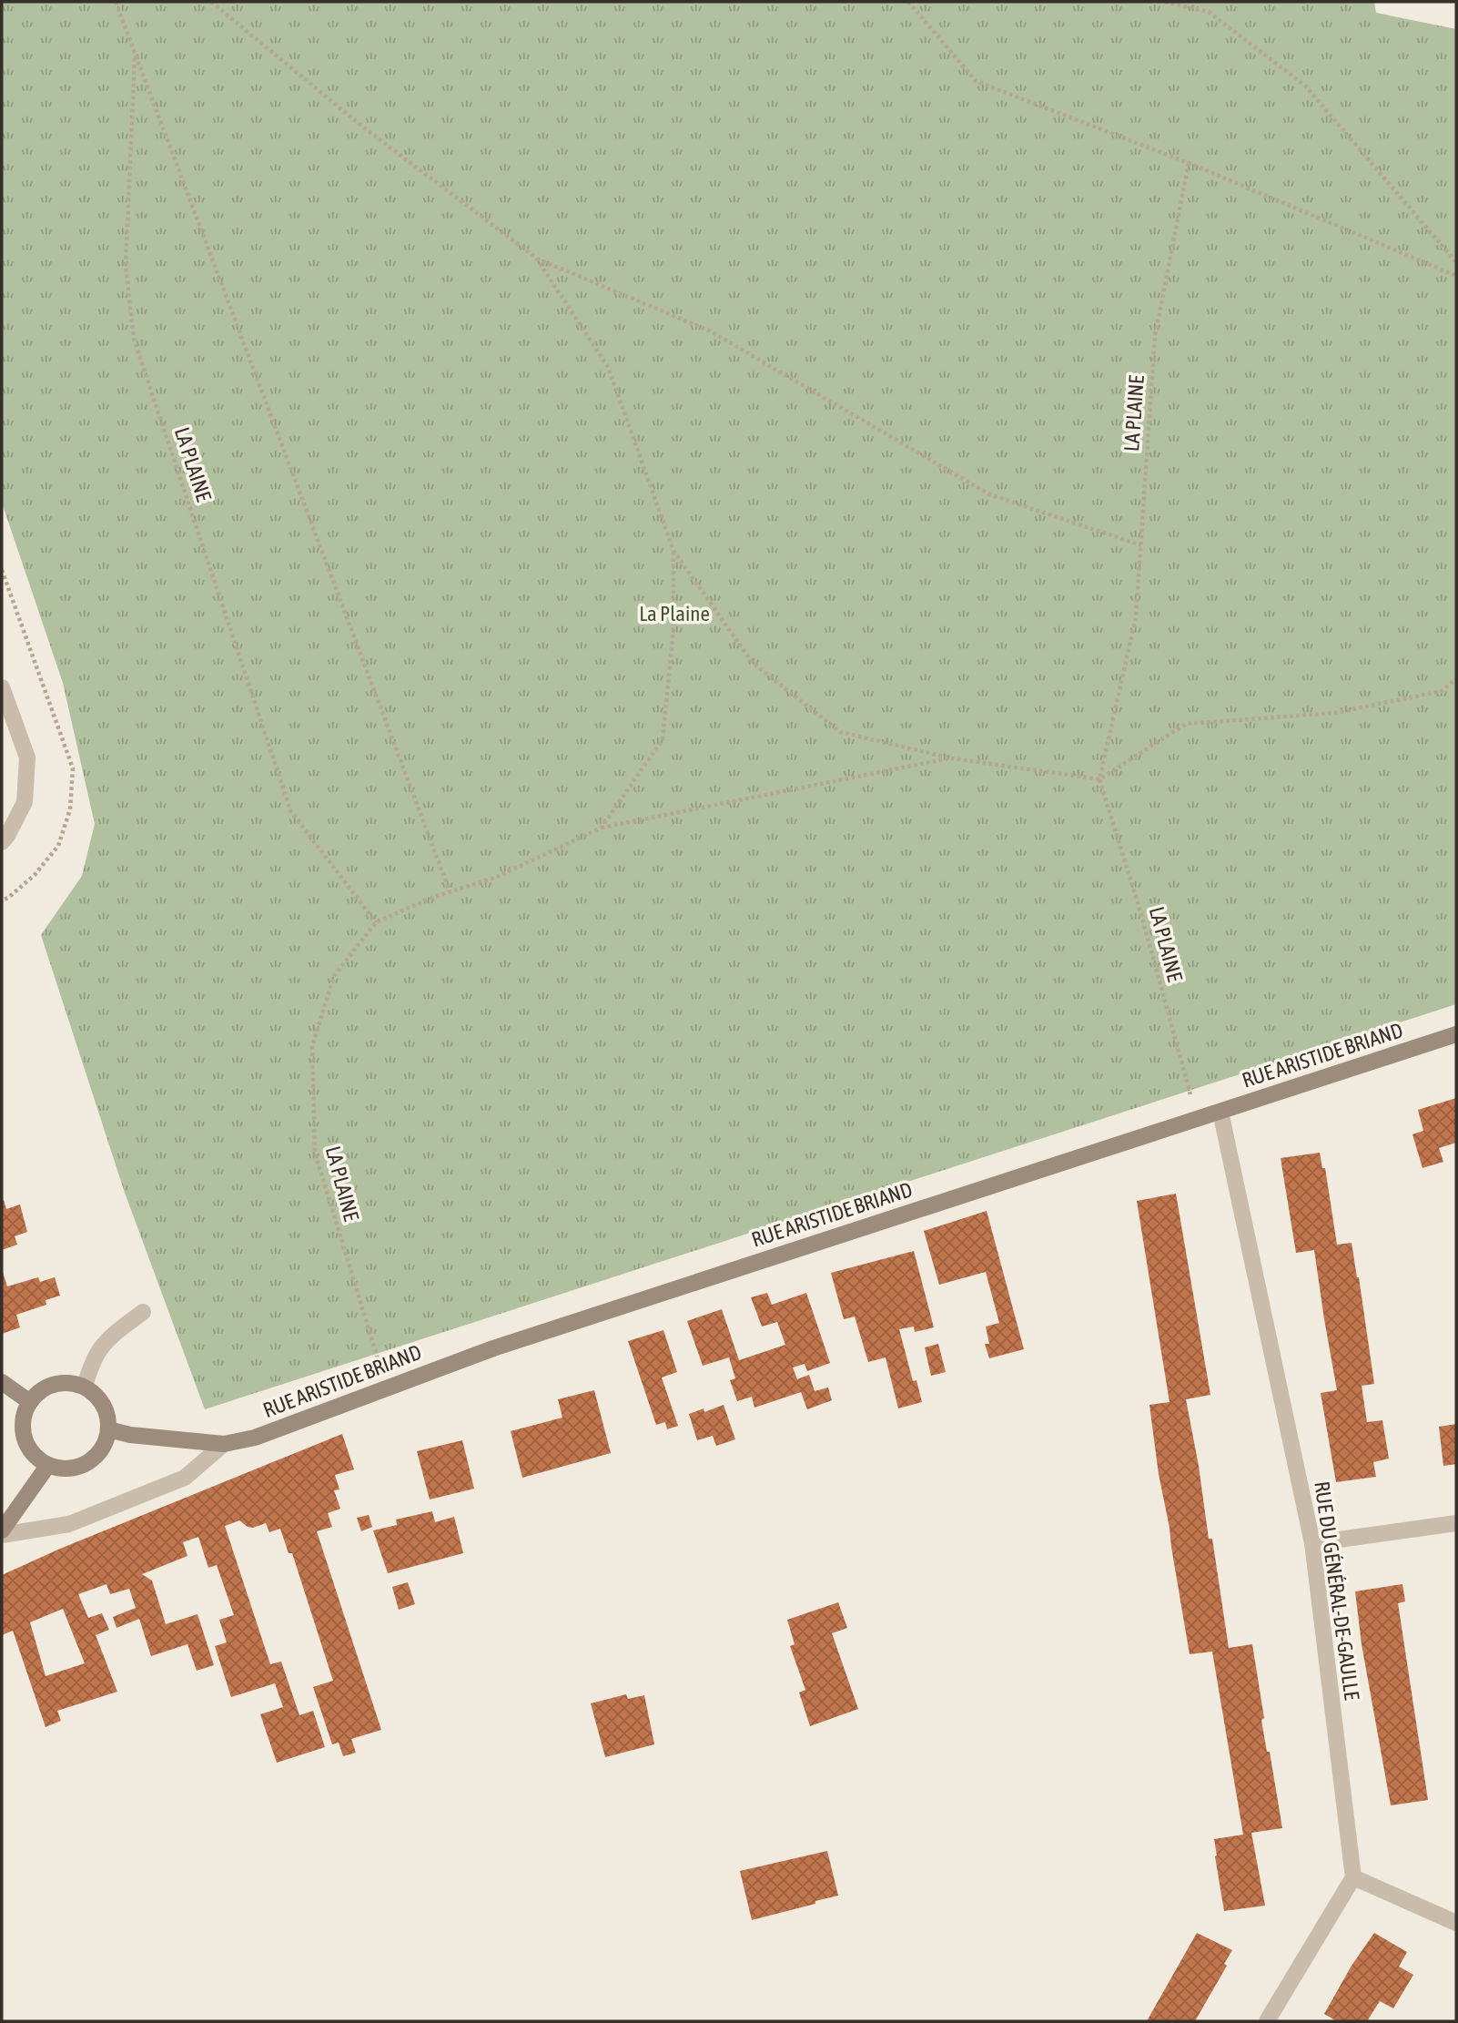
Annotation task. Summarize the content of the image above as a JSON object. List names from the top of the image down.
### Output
{
  "streets": {
    "street": ["RUE ARISTIDE BRIAND", "RUE DU GÉNÉRAL-DE-GAULLE"],
    "path": ["LA PLAINE"]
  },
  "crossings": [
    ["LA PLAINE", "RUE ARISTIDE BRIAND"],
    ["RUE ARISTIDE BRIAND", "RUE DU GÉNÉRAL-DE-GAULLE"]
  ],
  "parks": ["La Plaine"]
}
